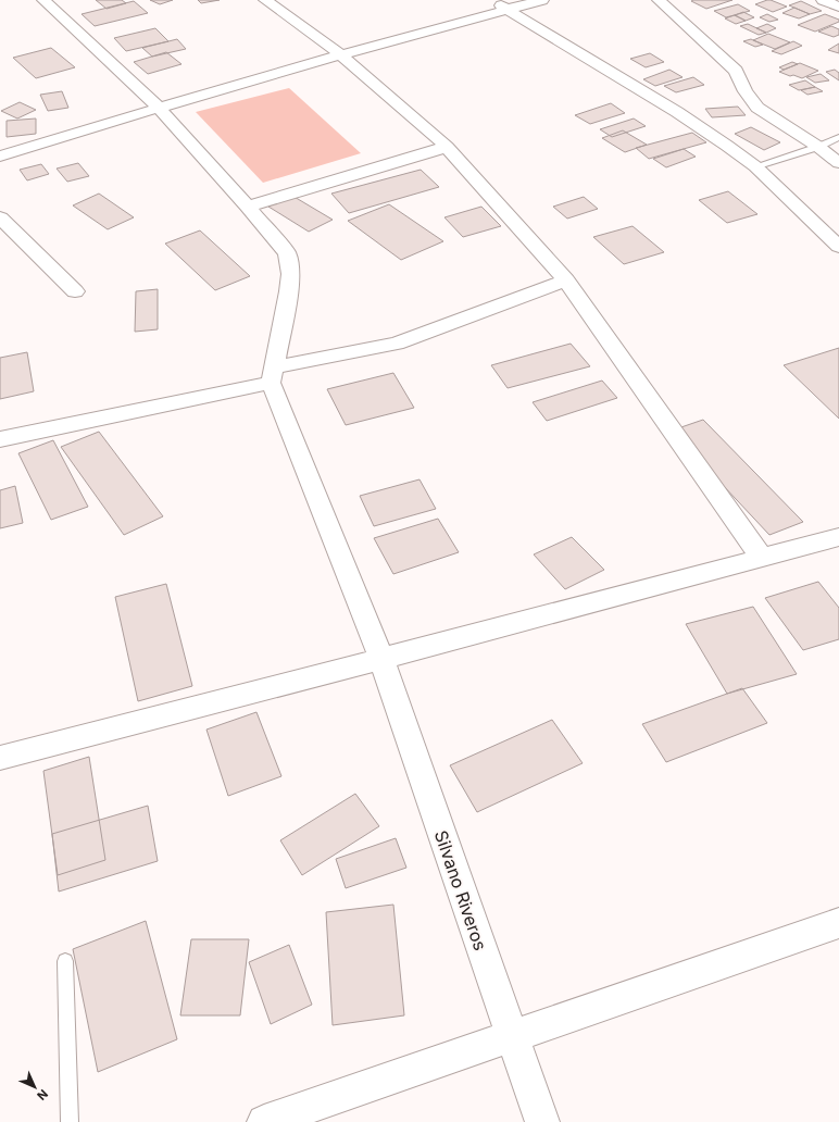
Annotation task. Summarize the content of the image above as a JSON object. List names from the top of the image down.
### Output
{
  "streets": {
    "street": ["Silvano Riveros"]
  },
  "north": "bottom right"
}
